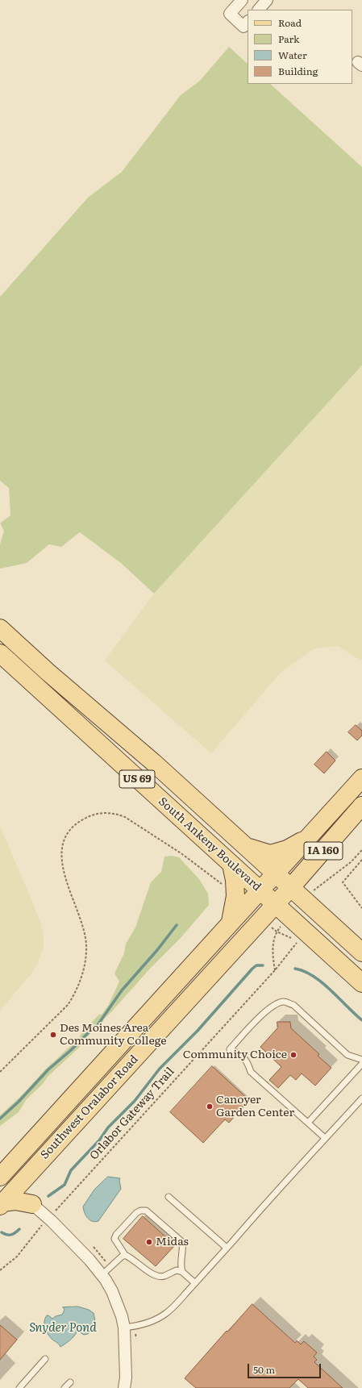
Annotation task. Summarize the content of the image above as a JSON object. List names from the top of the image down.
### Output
{
  "streets": {
    "main road": [
      "US 69",
      "South Ankeny Boulevard",
      "IA 160",
      "Southwest Oralabor Road"
    ],
    "path": ["Orlabor Gateway Trail"]
  },
  "crossings": [
    ["South Ankeny Boulevard", "IA 160"],
    ["South Ankeny Boulevard", "Southwest Oralabor Road"],
    ["IA 160", "Southwest Oralabor Road"]
  ],
  "water": ["Snyder Pond"],
  "places": [
    "Des Moines Area Community College",
    "Community Choice",
    "Canoyer Garden Center",
    "Midas"
  ],
  "legend": [
    "Road",
    "Park",
    "Water",
    "Building"
  ],
  "scale_bar": "50 m"
}
